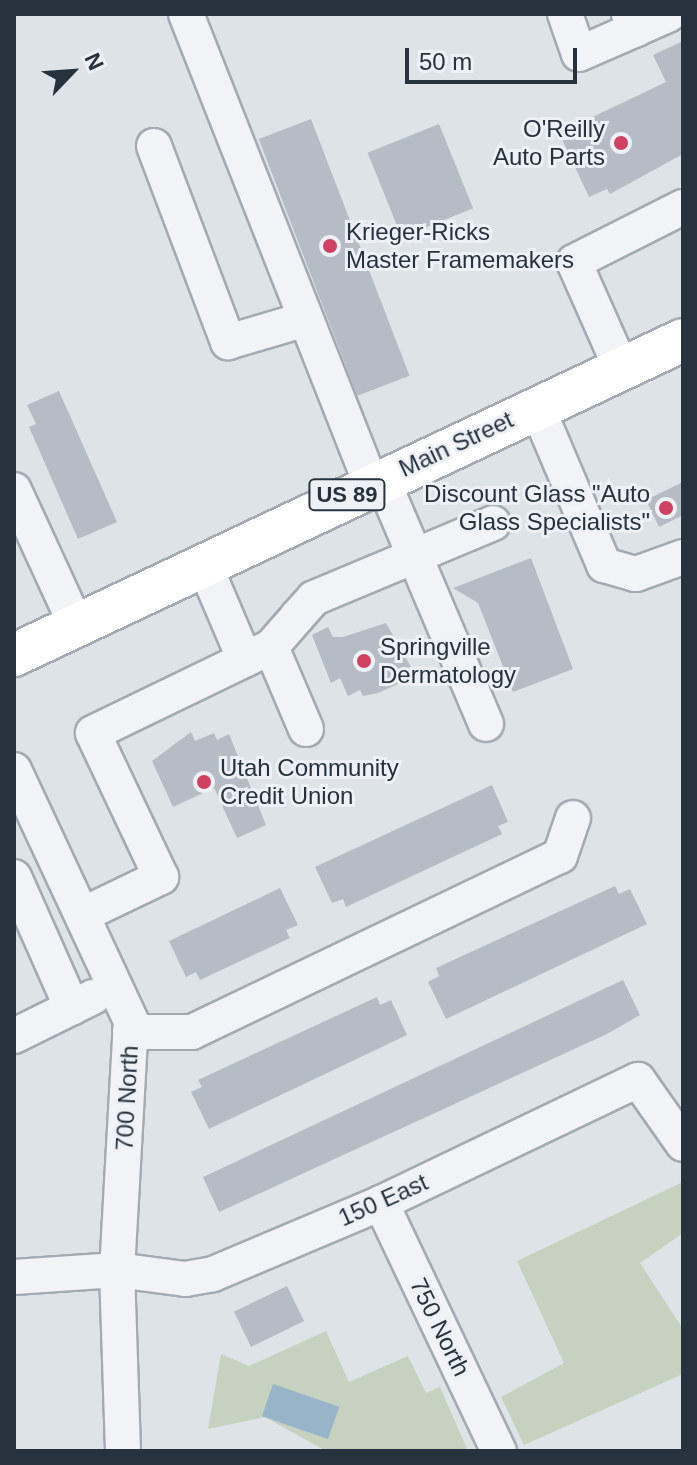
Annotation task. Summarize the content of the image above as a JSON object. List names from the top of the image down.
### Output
{
  "streets": {
    "main road": ["Main Street", "US 89"],
    "street": ["700 North", "150 East", "750 North"]
  },
  "crossings": [
    ["700 North", "150 East"],
    ["150 East", "750 North"]
  ],
  "places": [
    "O'Reilly Auto Parts",
    "Krieger-Ricks Master Framemakers",
    "Discount Glass \"Auto Glass Specialists\"",
    "Springville Dermatology",
    "Utah Community Credit Union"
  ],
  "scale_bar": "50 m",
  "north": "top right"
}
